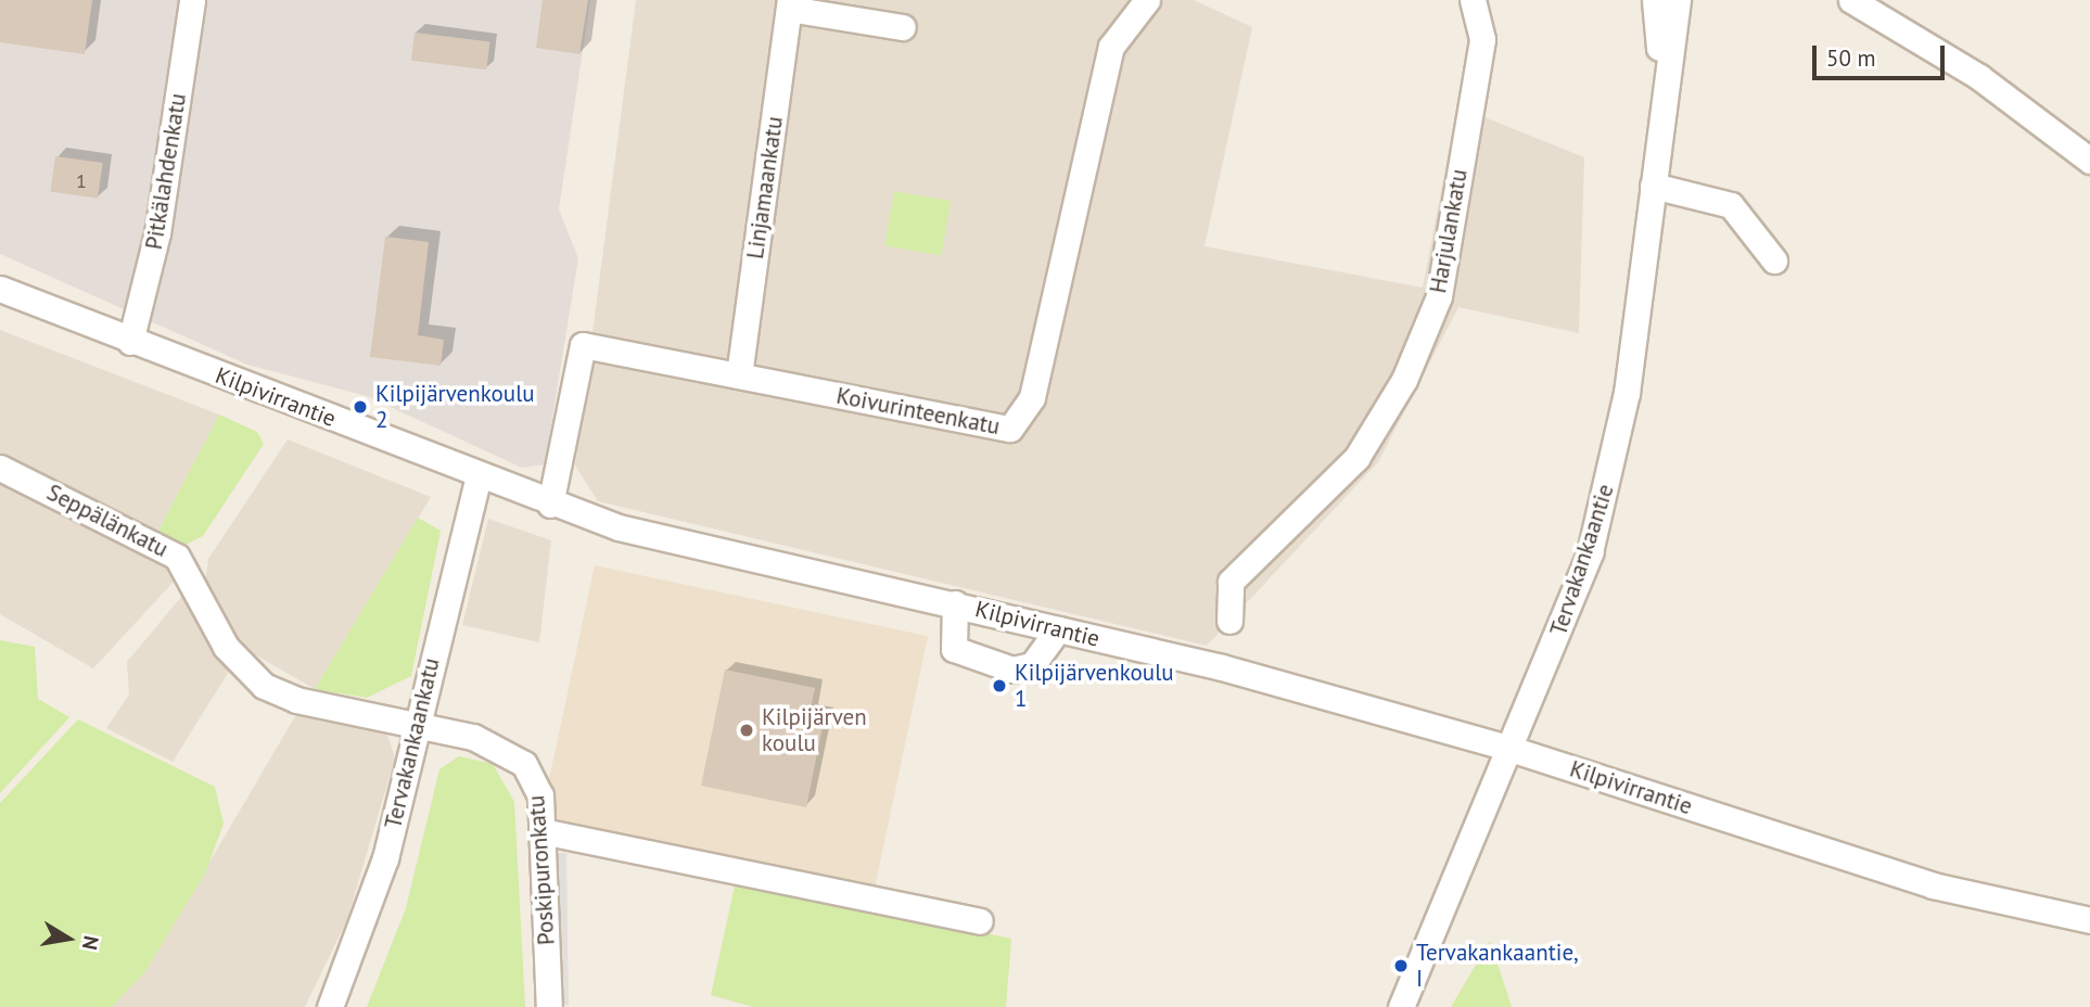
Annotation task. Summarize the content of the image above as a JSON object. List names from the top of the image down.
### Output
{
  "streets": {
    "street": [
      "Pitkälahdenkatu",
      "Linjamaankatu",
      "Harjulankatu",
      "Kilpivirrantie",
      "Koivurinteenkatu",
      "Seppälänkatu",
      "Tervakankaantie",
      "Tervakankaankatu",
      "Poskipuronkatu"
    ]
  },
  "crossings": [
    ["Pitkälahdenkatu", "Kilpivirrantie"],
    ["Linjamaankatu", "Koivurinteenkatu"],
    ["Kilpivirrantie", "Koivurinteenkatu"],
    ["Kilpivirrantie", "Tervakankaantie"],
    ["Kilpivirrantie", "Tervakankaankatu"],
    ["Seppälänkatu", "Tervakankaankatu"],
    ["Seppälänkatu", "Poskipuronkatu"],
    ["Tervakankaankatu", "Poskipuronkatu"]
  ],
  "places": [
    "Kilpijärvenkoulu 2",
    "Kilpijärvenkoulu 1",
    "Kilpijärven koulu",
    "Tervakankaantie, I"
  ],
  "house_numbers": ["1"],
  "scale_bar": "50 m",
  "north": "right"
}
